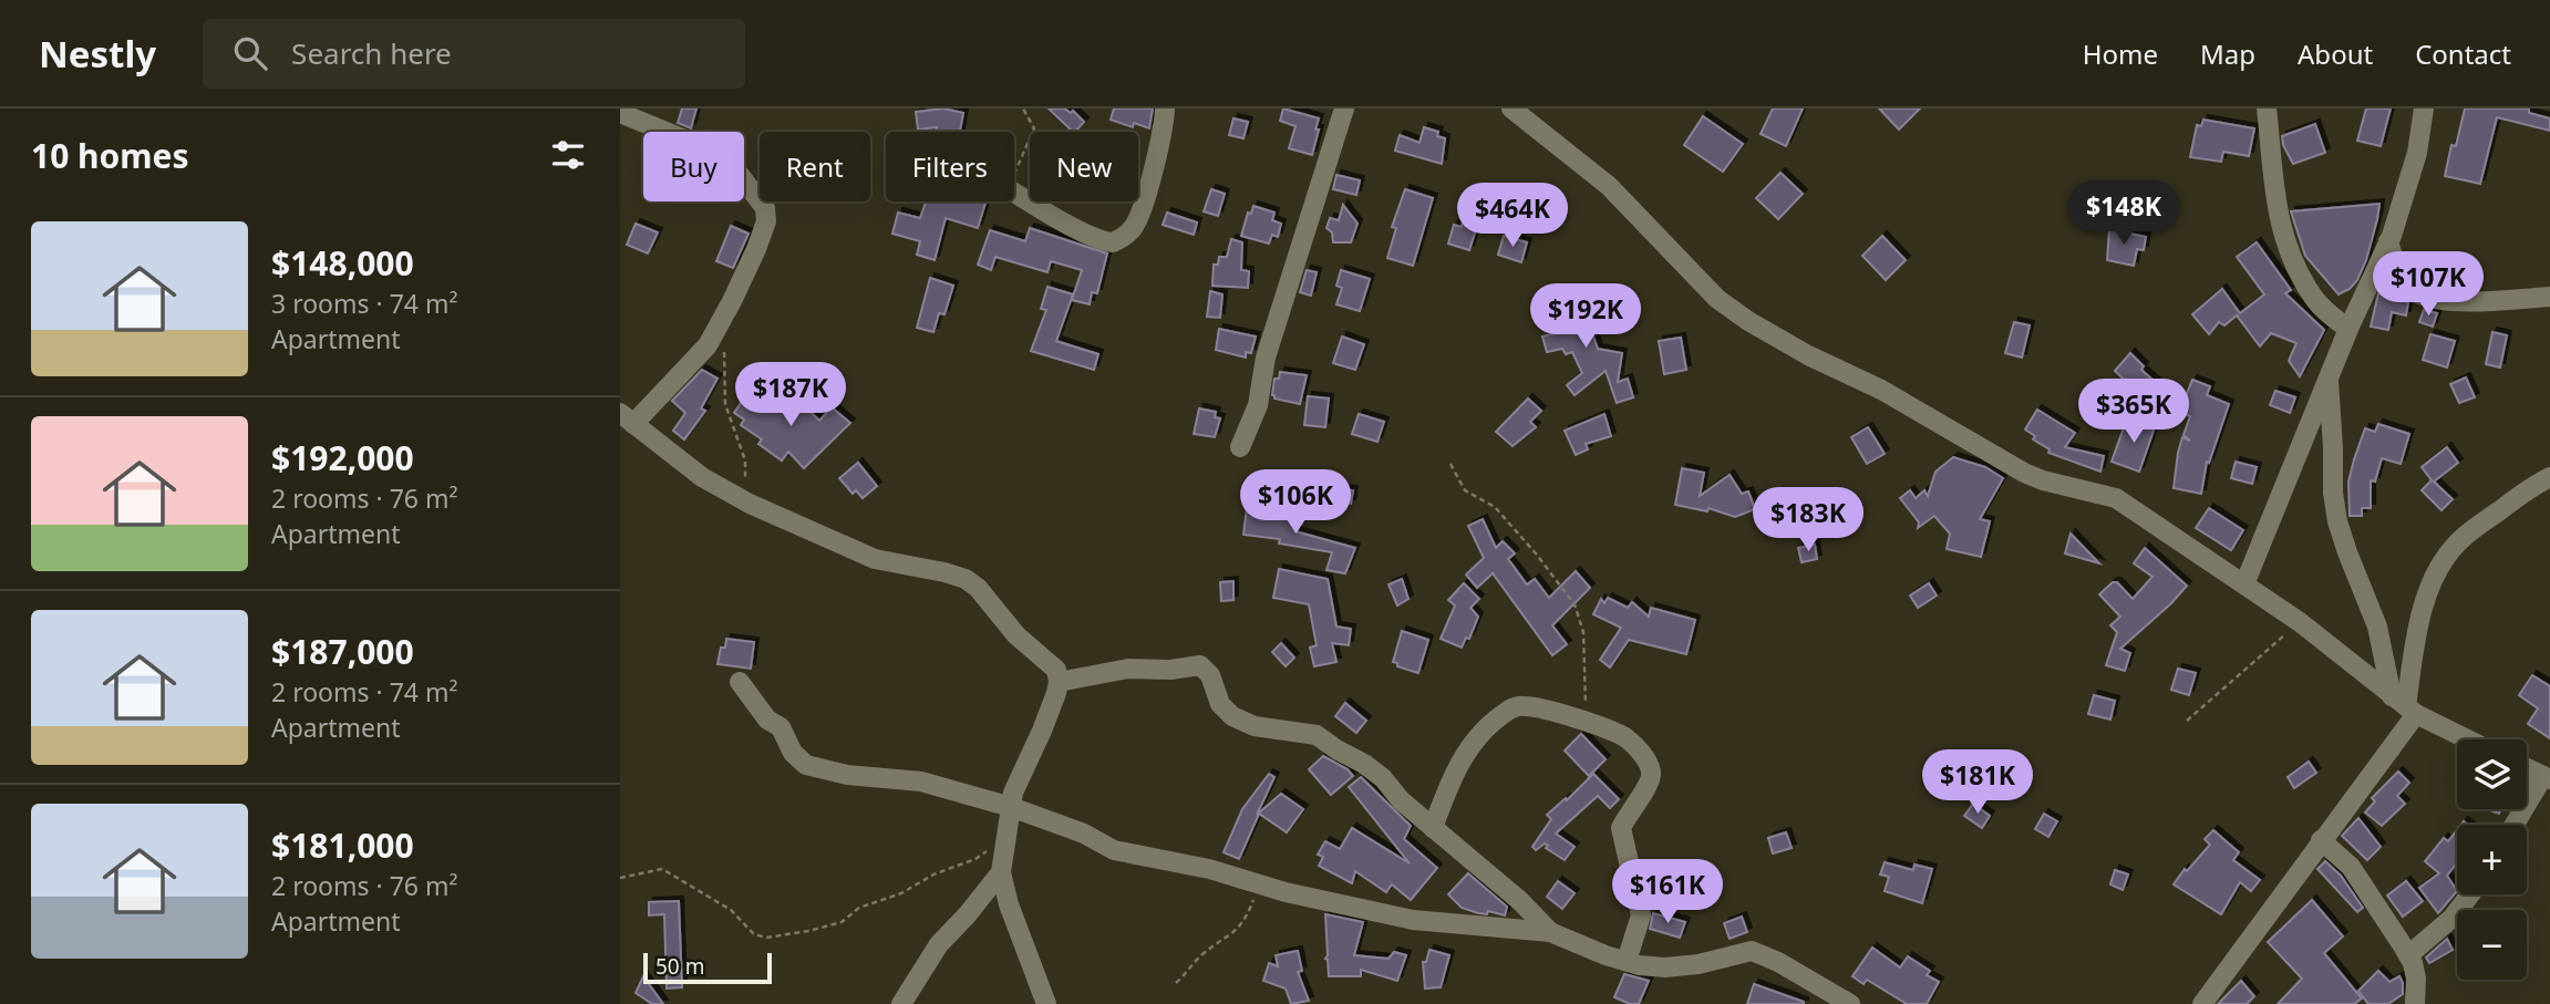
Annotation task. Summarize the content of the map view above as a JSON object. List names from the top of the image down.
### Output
{
  "scale_bar": "50 m",
  "page": {
    "header": "Nestly",
    "search": "Search here",
    "nav": [
      "Home",
      "Map",
      "About",
      "Contact"
    ],
    "heading": "10 homes",
    "chip": [
      "Buy",
      "Rent",
      "Filters",
      "New"
    ],
    "price": [
      "$148K",
      "$464K",
      "$107K",
      "$192K",
      "$187K",
      "$365K",
      "$106K",
      "$183K",
      "$181K",
      "$161K"
    ],
    "list": [
      {
        "name": "$148,000",
        "note": "3 rooms · 74 m² · Apartment"
      },
      {
        "name": "$192,000",
        "note": "2 rooms · 76 m² · Apartment"
      },
      {
        "name": "$187,000",
        "note": "2 rooms · 74 m² · Apartment"
      },
      {
        "name": "$181,000",
        "note": "2 rooms · 76 m² · Apartment"
      }
    ],
    "map_buttons": ["+", "−"],
    "scale": "50 m"
  }
}
